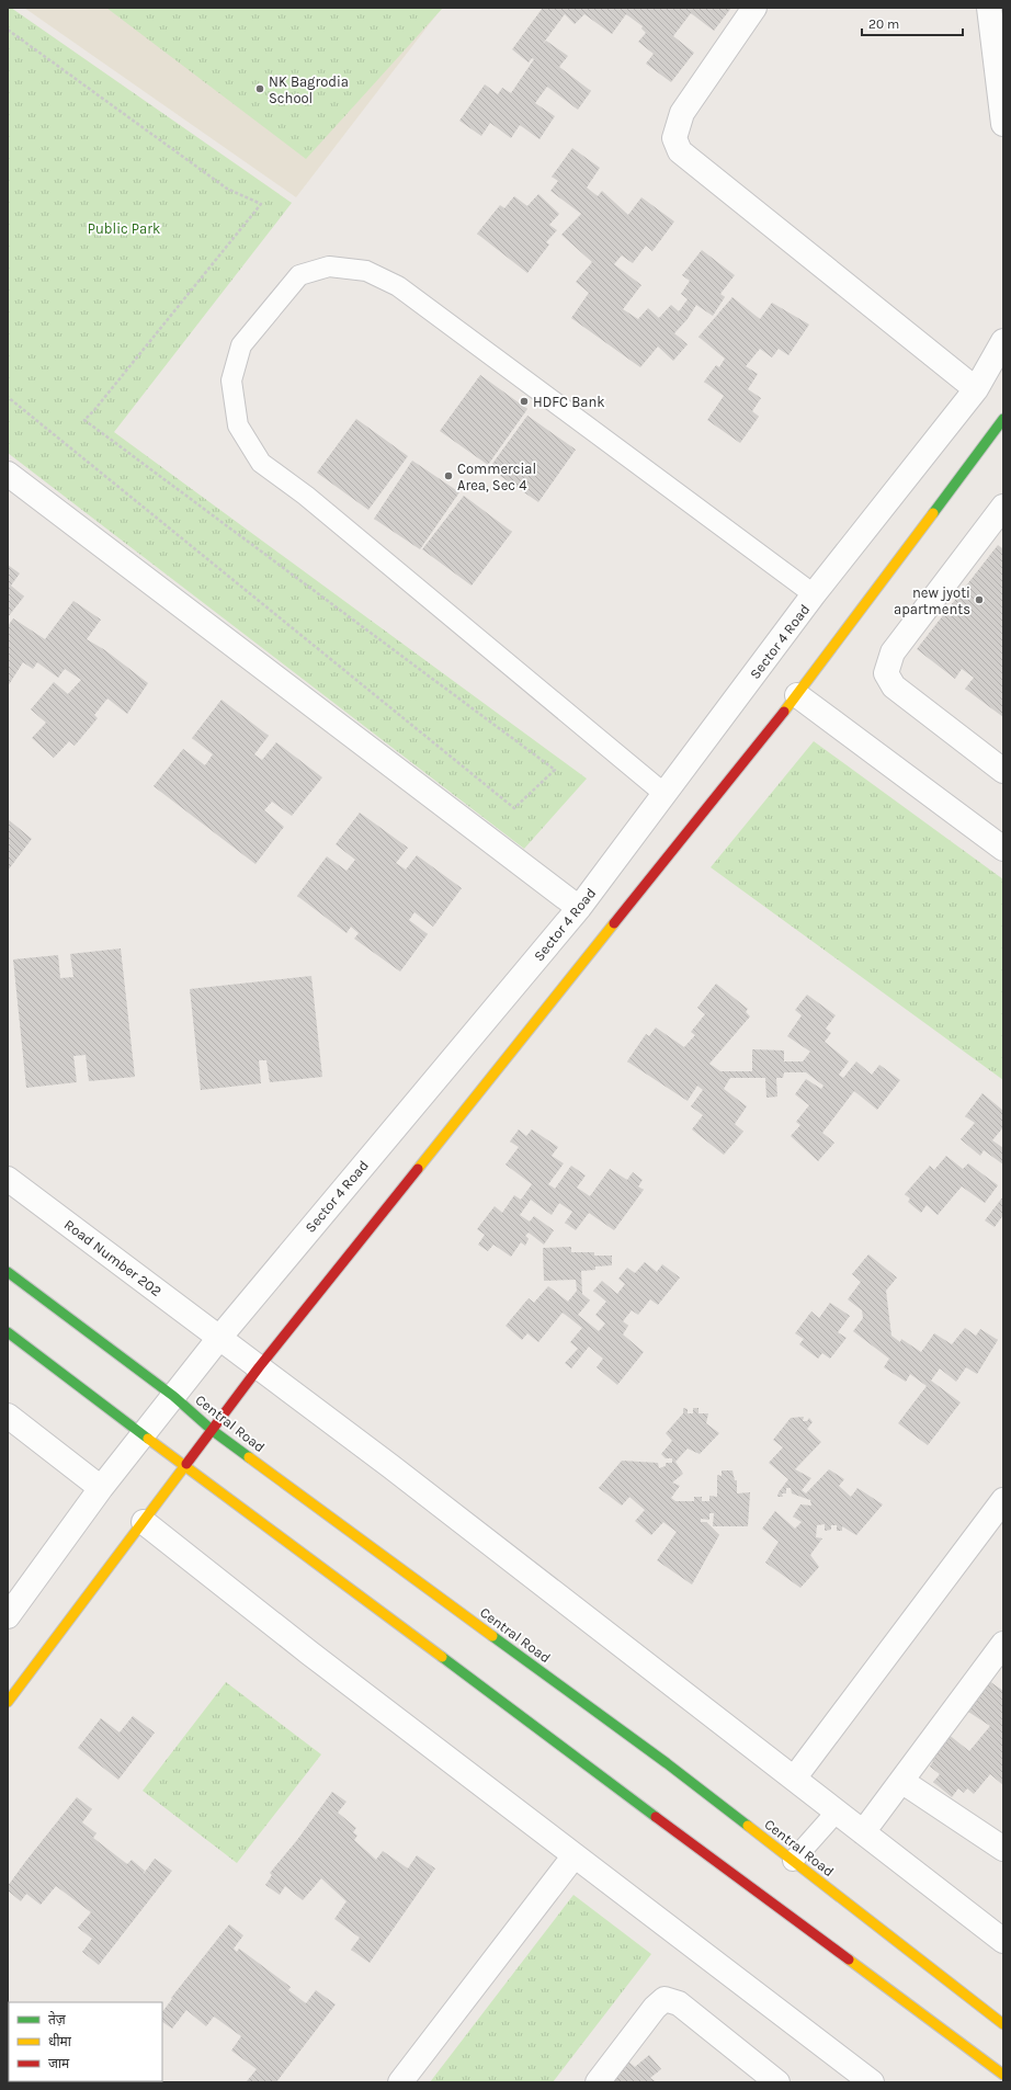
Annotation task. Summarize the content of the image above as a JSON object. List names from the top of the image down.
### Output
{
  "streets": {
    "main road": ["Central Road"],
    "street": ["Sector 4 Road", "Road Number 202"]
  },
  "crossings": [
    ["Sector 4 Road", "Road Number 202"],
    ["Sector 4 Road", "Central Road"]
  ],
  "parks": ["Public Park"],
  "places": [
    "NK Bagrodia School",
    "HDFC Bank",
    "Commercial Area, Sec 4",
    "new jyoti apartments"
  ],
  "legend": ["तेज़", "धीमा", "जाम"],
  "scale_bar": "20 m"
}
